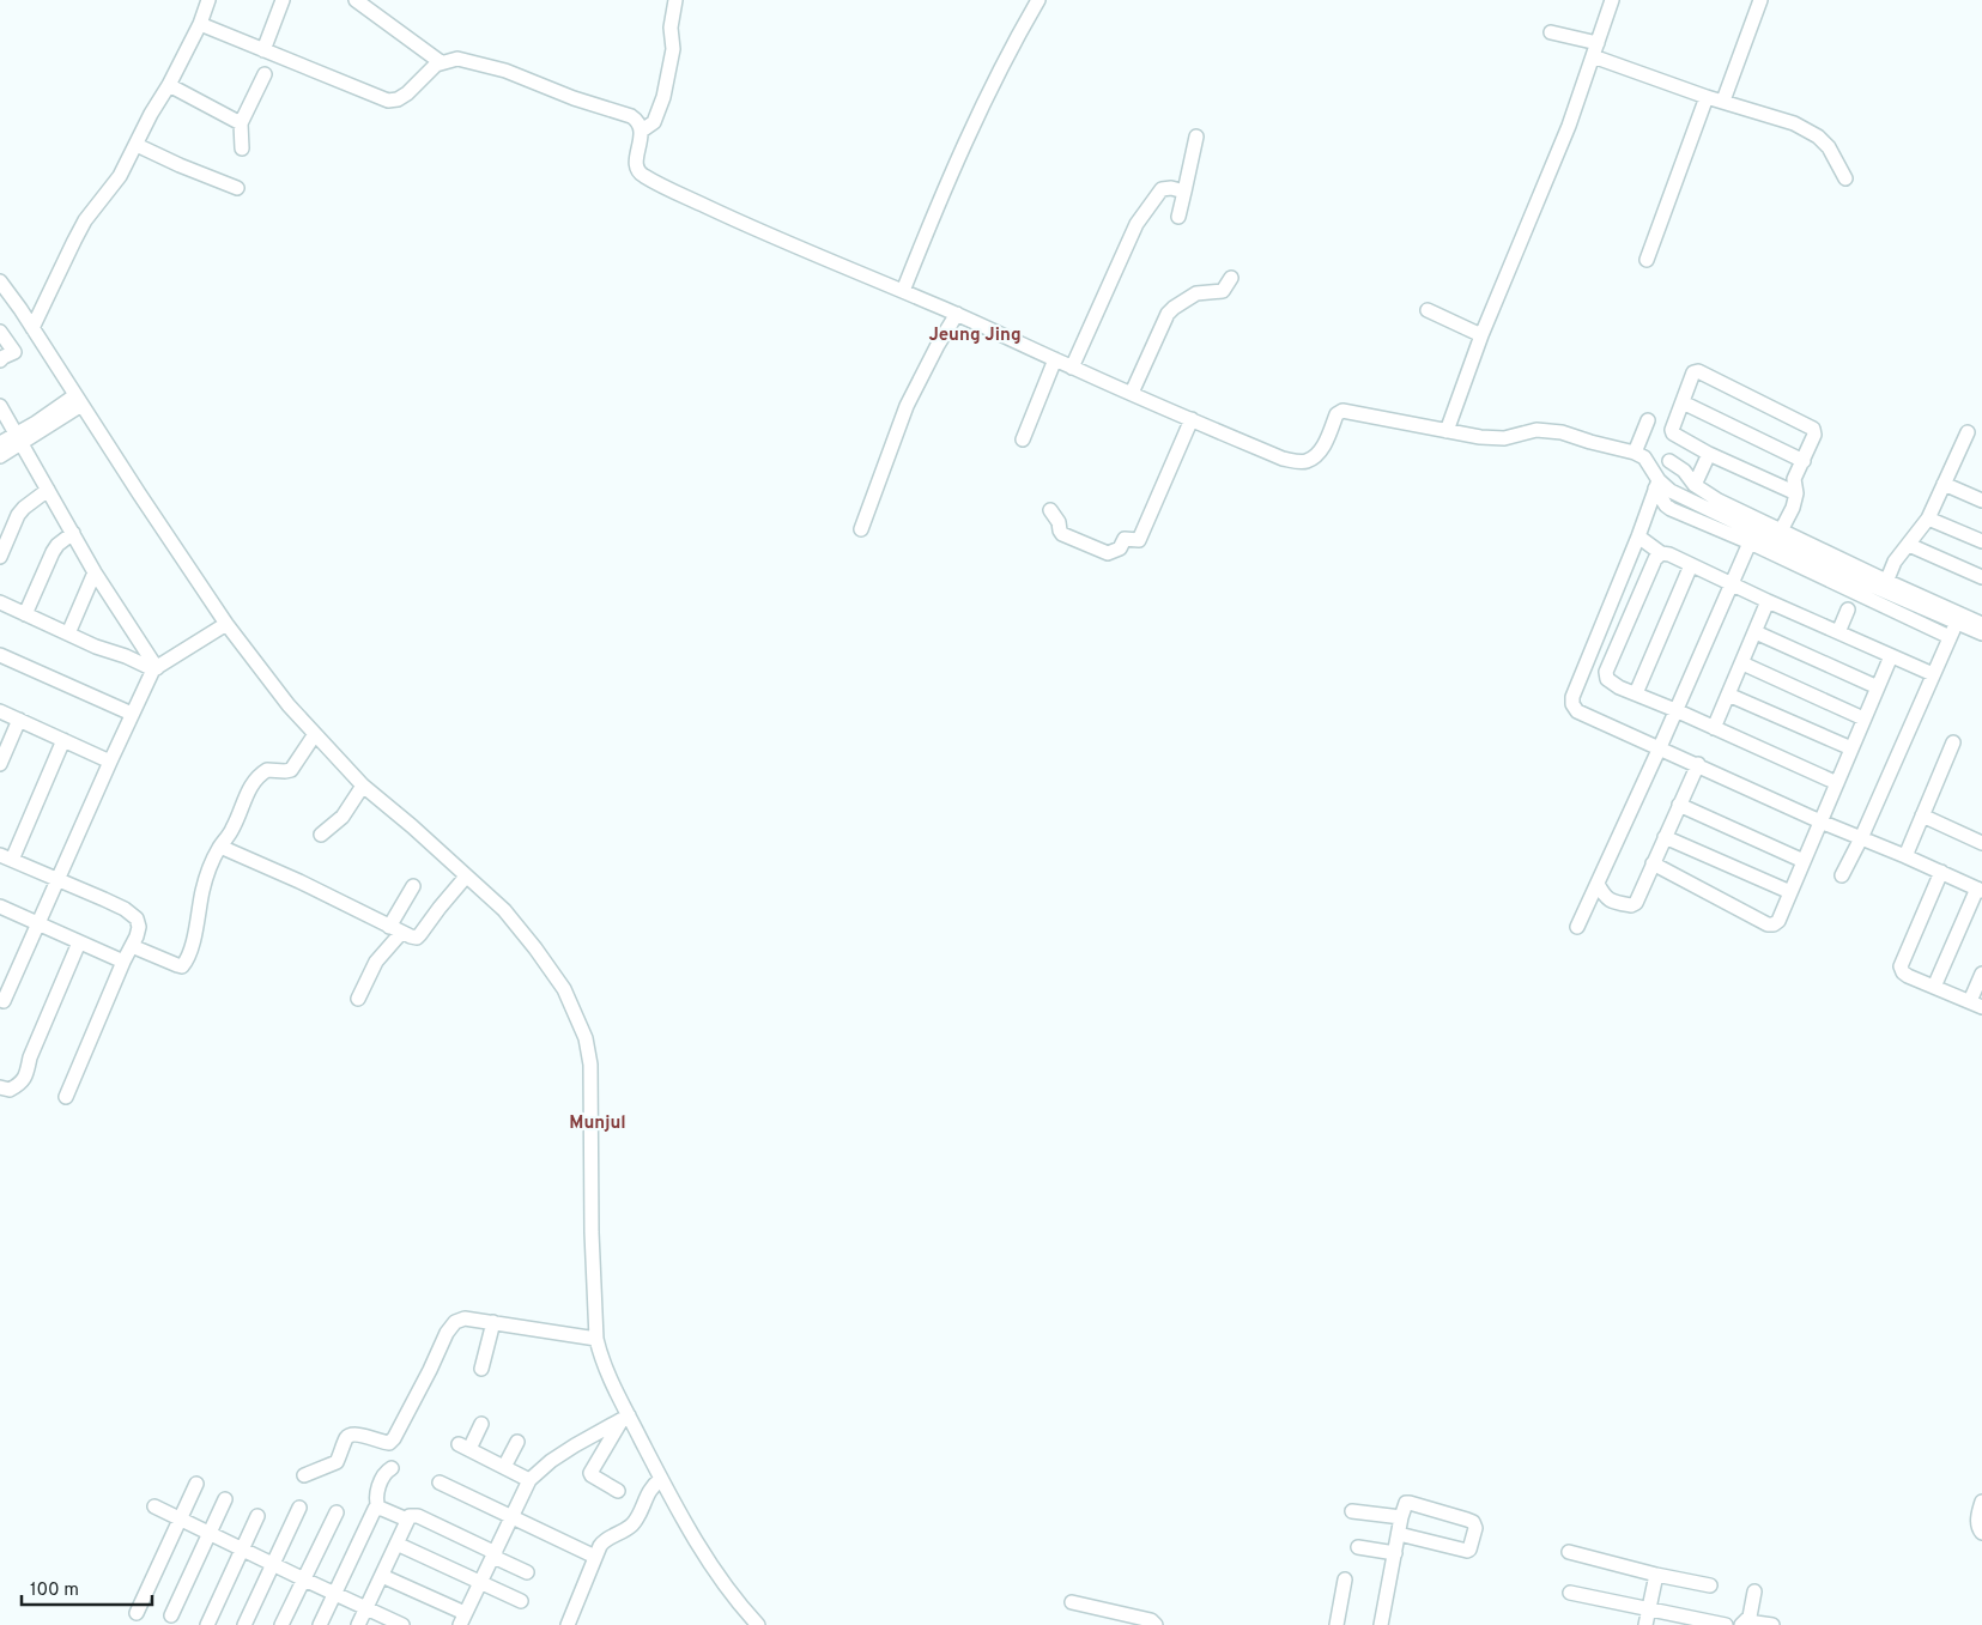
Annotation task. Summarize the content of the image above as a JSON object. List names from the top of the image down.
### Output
{
  "districts": ["Jeung Jing", "Munjul"],
  "scale_bar": "100 m"
}
